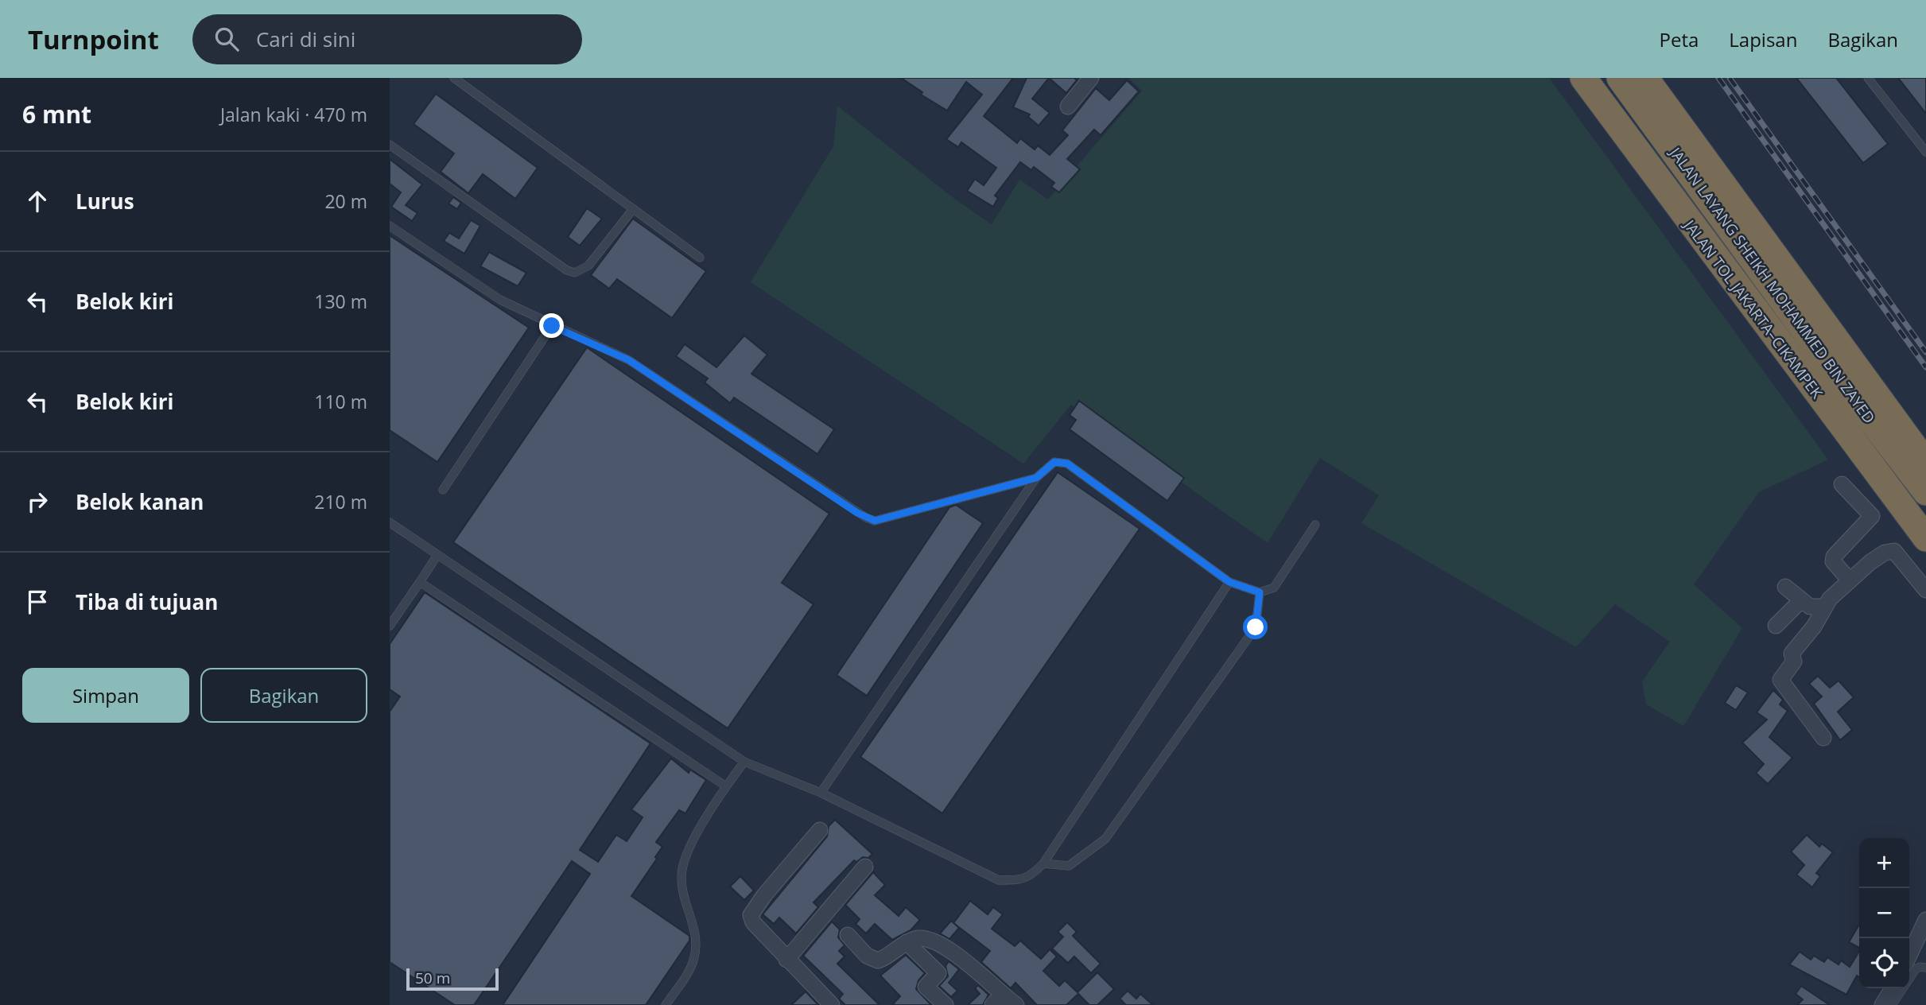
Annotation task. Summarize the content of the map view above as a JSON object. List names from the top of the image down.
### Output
{
  "streets": {
    "highway": ["JALAN LAYANG SHEIKH MOHAMMED BIN ZAYED", "JALAN TOL JAKARTA–CIKAMPEK"]
  },
  "scale_bar": "50 m",
  "page": {
    "header": "Turnpoint",
    "search": "Cari di sini",
    "nav": ["Peta", "Lapisan", "Bagikan"],
    "heading": ["6 mnt", "Jalan kaki · 470 m"],
    "list": [
      ["Lurus", "20 m"],
      ["Belok kiri", "130 m"],
      ["Belok kiri", "110 m"],
      ["Belok kanan", "210 m"],
      "Tiba di tujuan"
    ],
    "buttons": ["Simpan", "Bagikan"],
    "map_buttons": ["+", "−"],
    "scale": "50 m"
  }
}
